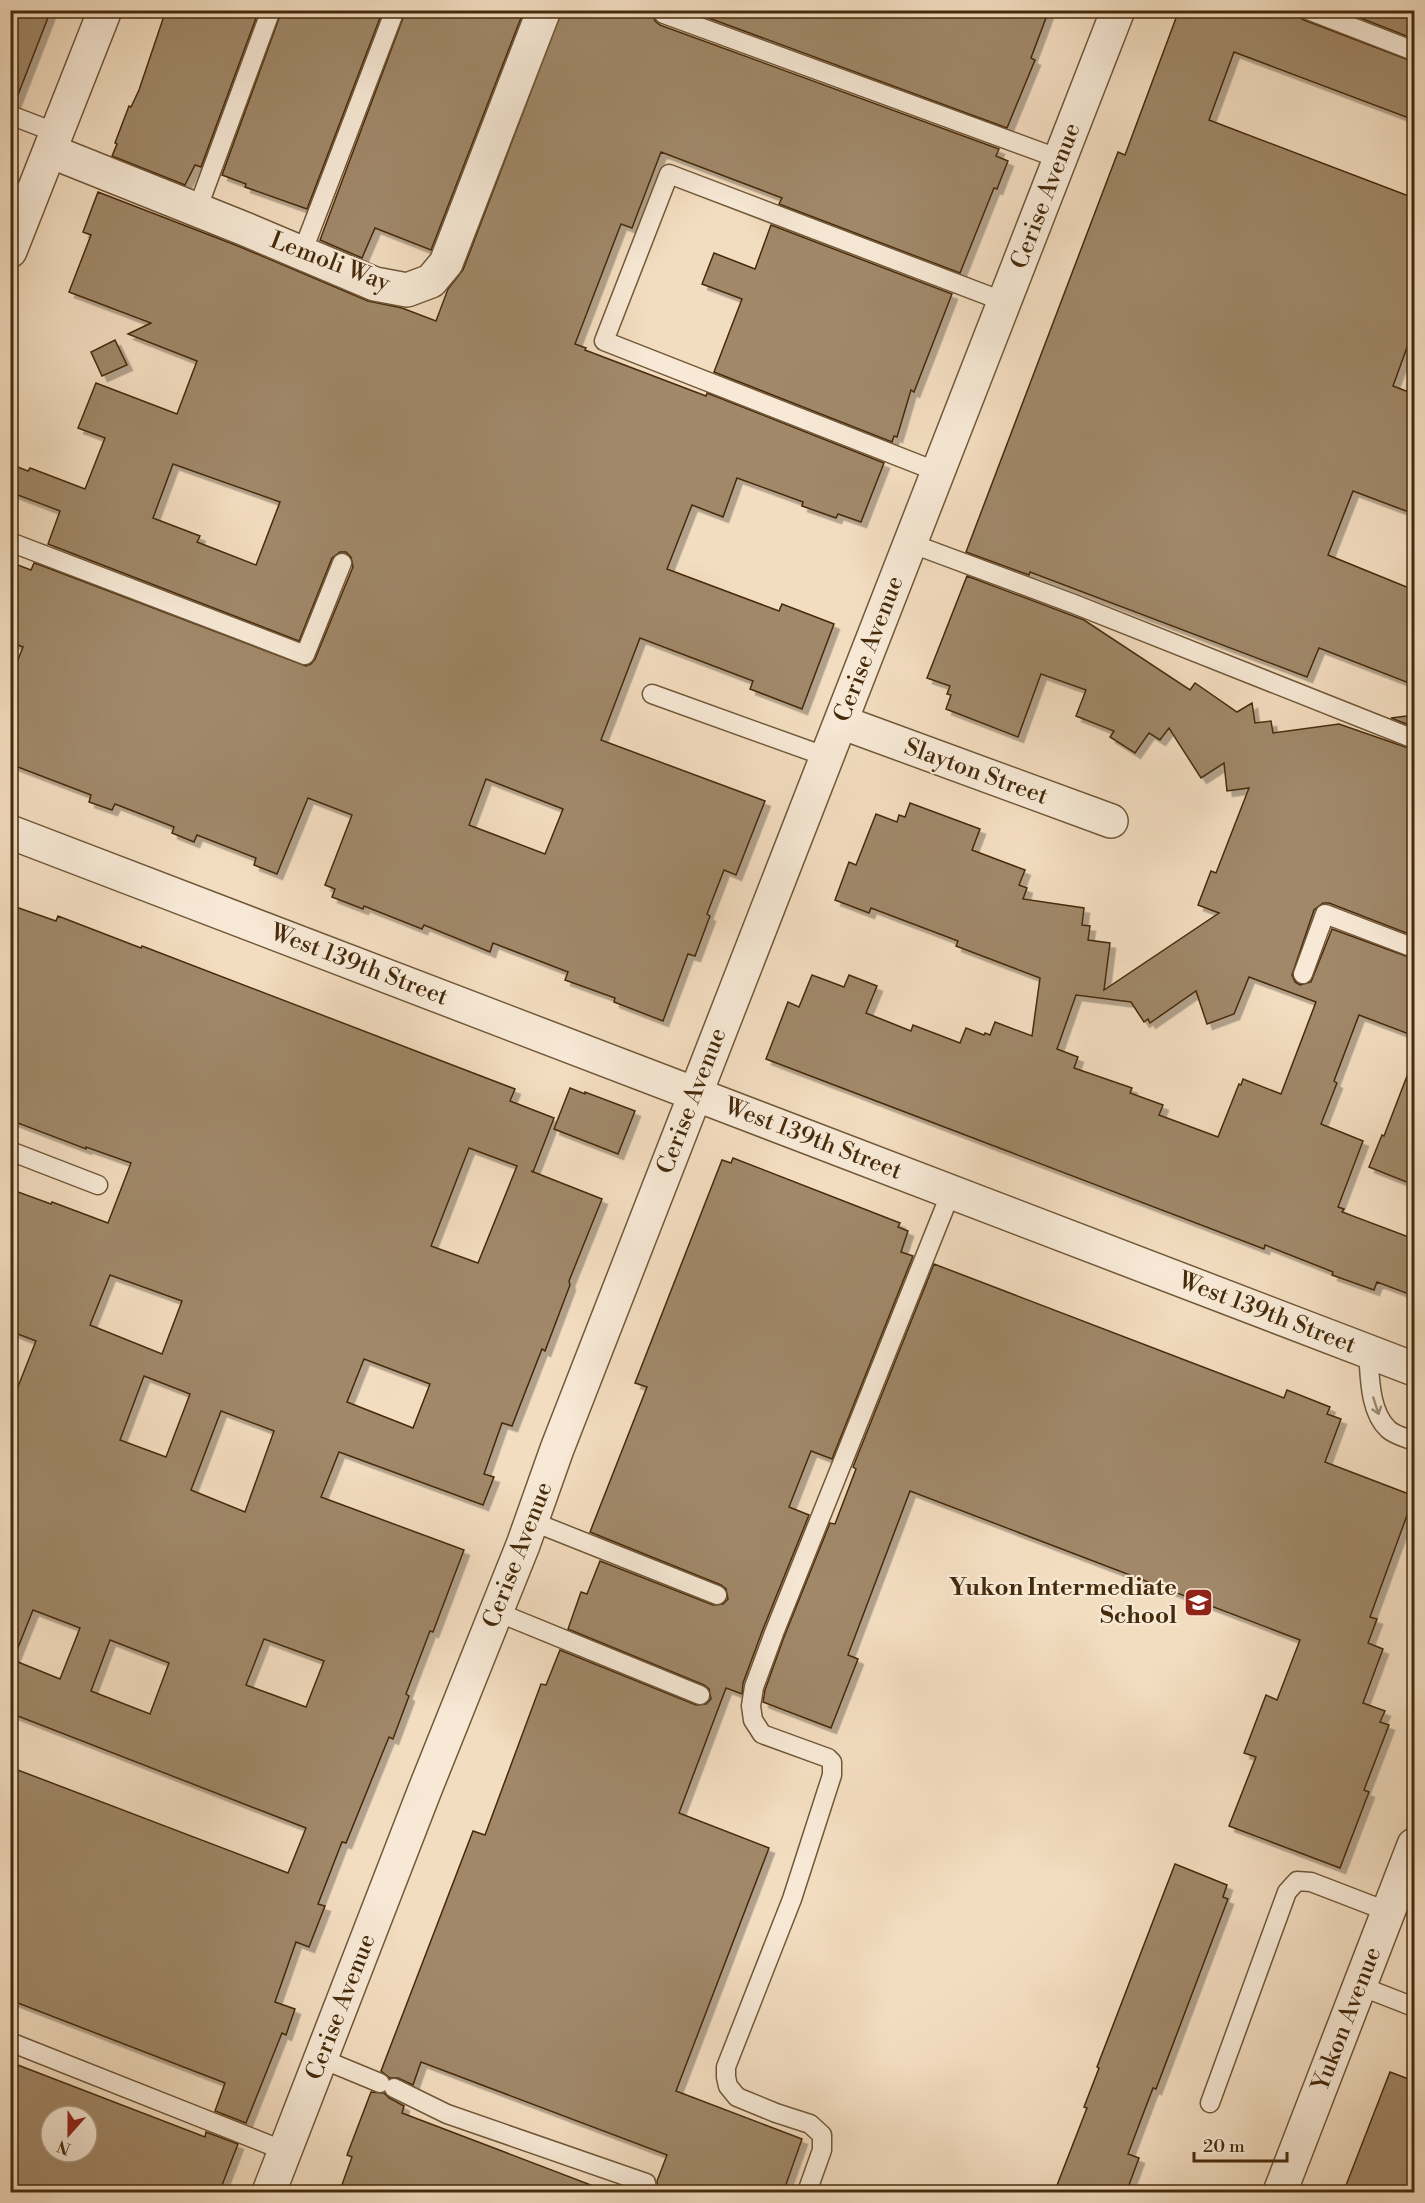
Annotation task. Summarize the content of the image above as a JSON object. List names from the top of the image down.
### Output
{
  "streets": {
    "street": [
      "Cerise Avenue",
      "Lemoli Way",
      "Slayton Street",
      "West 139th Street",
      "Yukon Avenue"
    ]
  },
  "crossings": [
    ["Cerise Avenue", "Slayton Street"],
    ["Cerise Avenue", "West 139th Street"]
  ],
  "places": {
    "school or university": ["Yukon Intermediate School"]
  },
  "scale_bar": "20 m",
  "north": "bottom"
}
